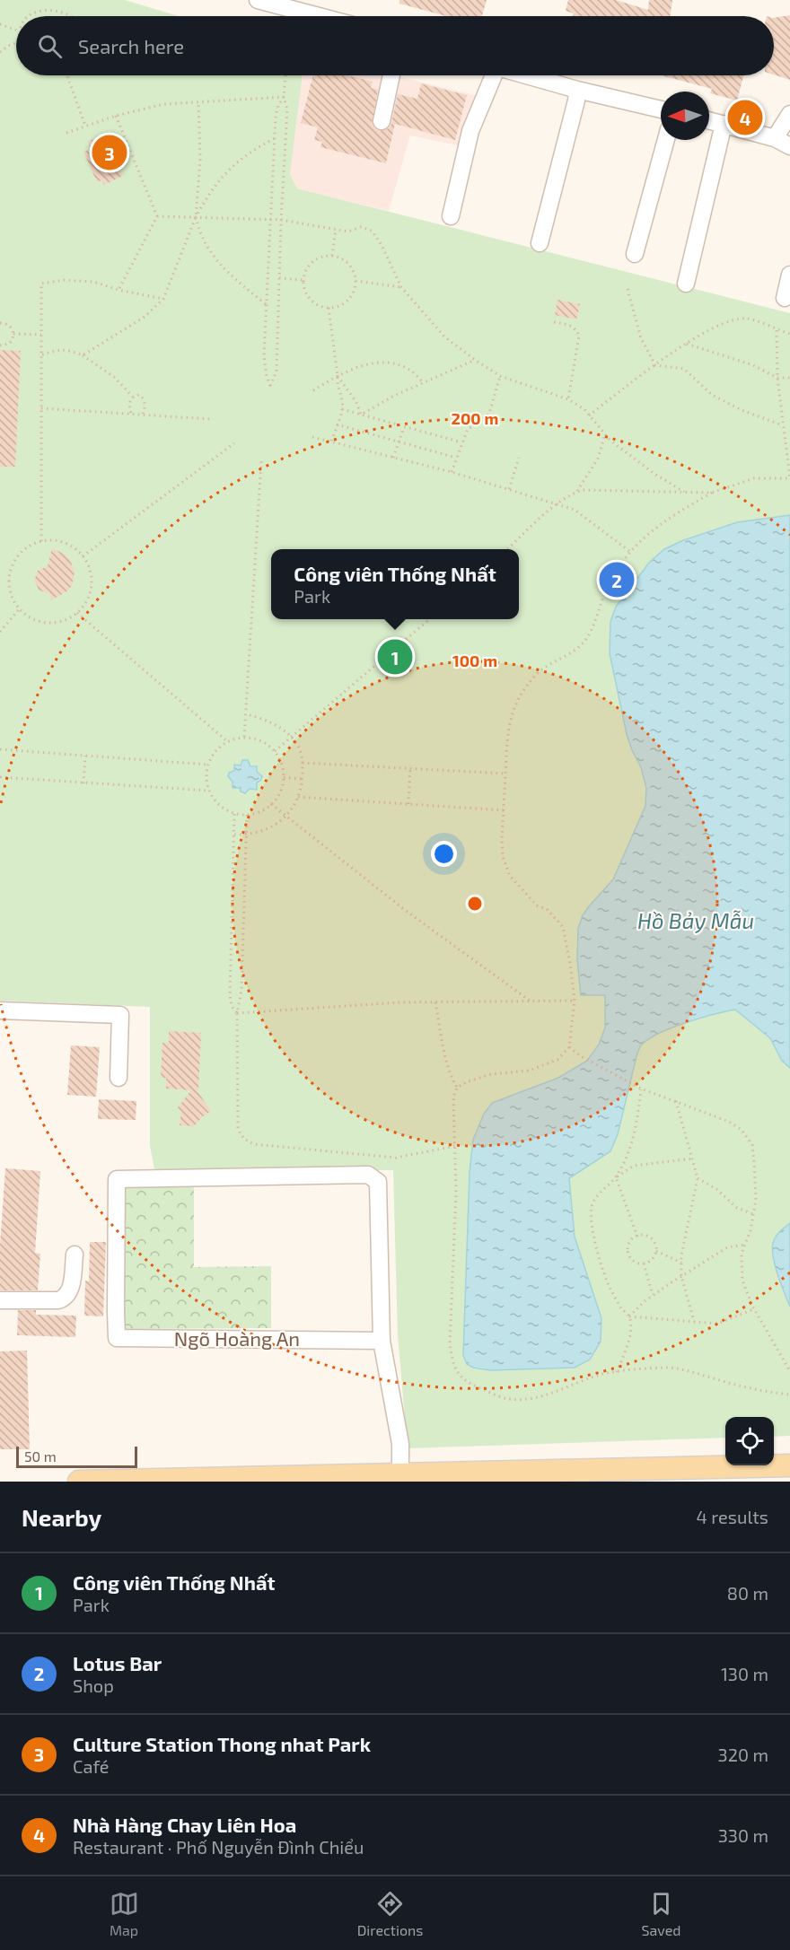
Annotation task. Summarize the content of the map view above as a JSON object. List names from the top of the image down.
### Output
{
  "streets": {
    "street": ["Ngõ Hoàng An"]
  },
  "water": ["Hồ Bảy Mẫu"],
  "scale_bar": "50 m",
  "north": "left",
  "page": {
    "search": "Search here",
    "pins": [
      "4",
      "3",
      "2",
      "1"
    ],
    "popup": ["Công viên Thống Nhất", "Park"],
    "scale": "50 m",
    "heading": ["Nearby", "4 results"],
    "list": [
      {
        "mark": "1",
        "name": "Công viên Thống Nhất",
        "note": "Park",
        "value": "80 m"
      },
      {
        "mark": "2",
        "name": "Lotus Bar",
        "note": "Shop",
        "value": "130 m"
      },
      {
        "mark": "3",
        "name": "Culture Station Thong nhat Park",
        "note": "Café",
        "value": "320 m"
      },
      {
        "mark": "4",
        "name": "Nhà Hàng Chay Liên Hoa",
        "note": "Restaurant · Phố Nguyễn Đình Chiểu",
        "value": "330 m"
      }
    ],
    "nav": ["Map", "Directions", "Saved"]
  },
  "rings": ["200 m", "100 m"]
}
